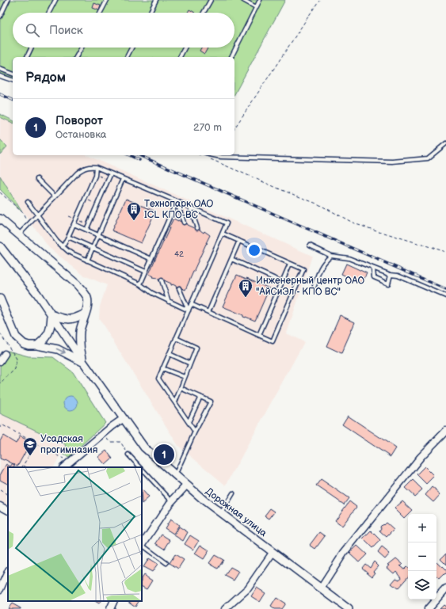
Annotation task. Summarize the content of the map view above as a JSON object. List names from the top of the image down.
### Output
{
  "streets": {
    "street": ["Дорожная улица"]
  },
  "places": {
    "building": ["Технопарк OAO ICL КПО-ВС", "Инженерный центр ОАО \"АйСиЭл - КПО ВС\""],
    "school or university": ["Усадская прогимназия"]
  },
  "house_numbers": ["42"],
  "page": {
    "search": "Поиск",
    "heading": "Рядом",
    "list": [
      {
        "mark": "1",
        "name": "Поворот",
        "note": "Остановка",
        "value": "270 m"
      }
    ],
    "pins": "1",
    "map_buttons": ["+", "−"]
  }
}
